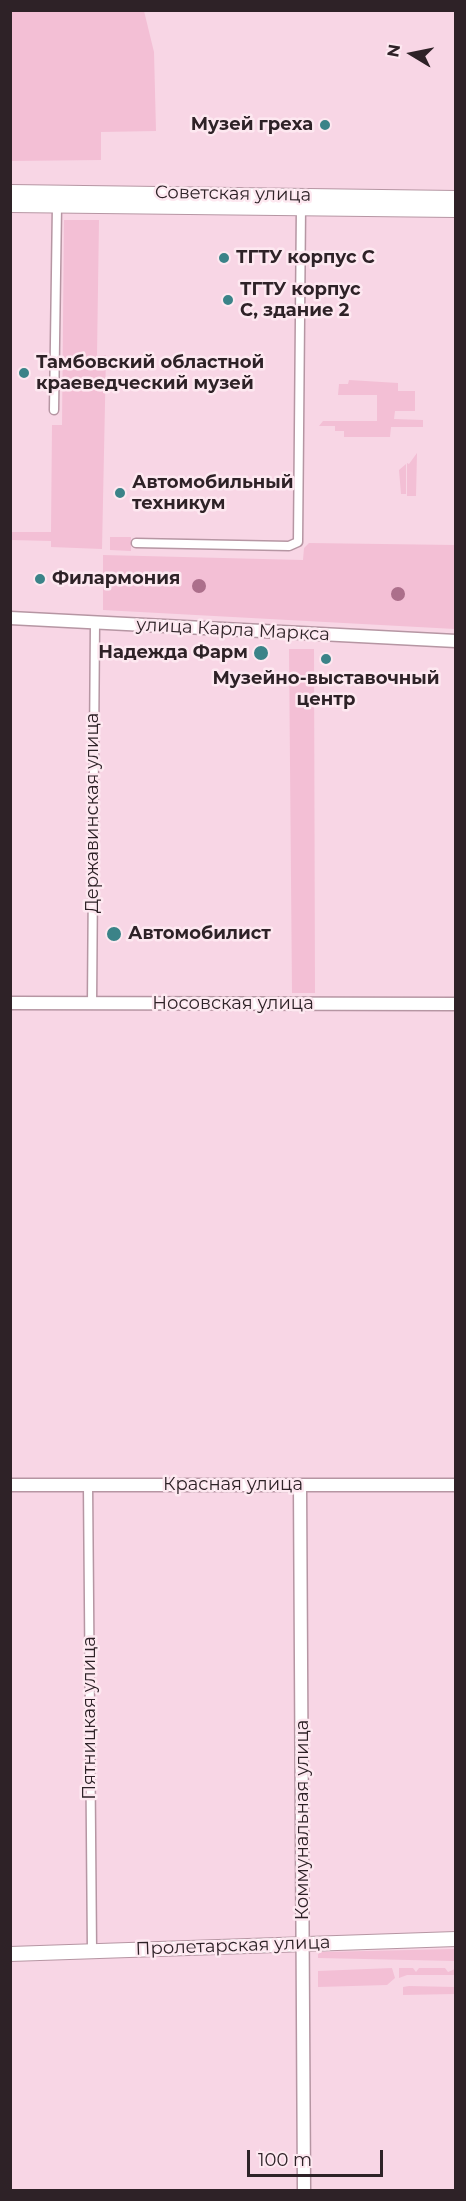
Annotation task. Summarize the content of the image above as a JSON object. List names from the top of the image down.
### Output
{
  "streets": {
    "main road": ["Советская улица", "Пролетарская улица"],
    "street": [
      "улица Карла Маркса",
      "Державинская улица",
      "Носовская улица",
      "Красная улица",
      "Пятницкая улица",
      "Коммунальная улица"
    ]
  },
  "crossings": [
    ["улица Карла Маркса", "Державинская улица"],
    ["Державинская улица", "Носовская улица"],
    ["Красная улица", "Пятницкая улица"],
    ["Красная улица", "Коммунальная улица"],
    ["Пятницкая улица", "Пролетарская улица"],
    ["Коммунальная улица", "Пролетарская улица"]
  ],
  "places": [
    "Музей греха",
    "ТГТУ корпус С",
    "ТГТУ корпус С, здание 2",
    "Тамбовский областной краеведческий музей",
    "Автомобильный техникум",
    "Филармония",
    "Надежда Фарм",
    "Музейно-выставочный центр",
    "Автомобилист"
  ],
  "scale_bar": "100 m",
  "north": "left"
}
